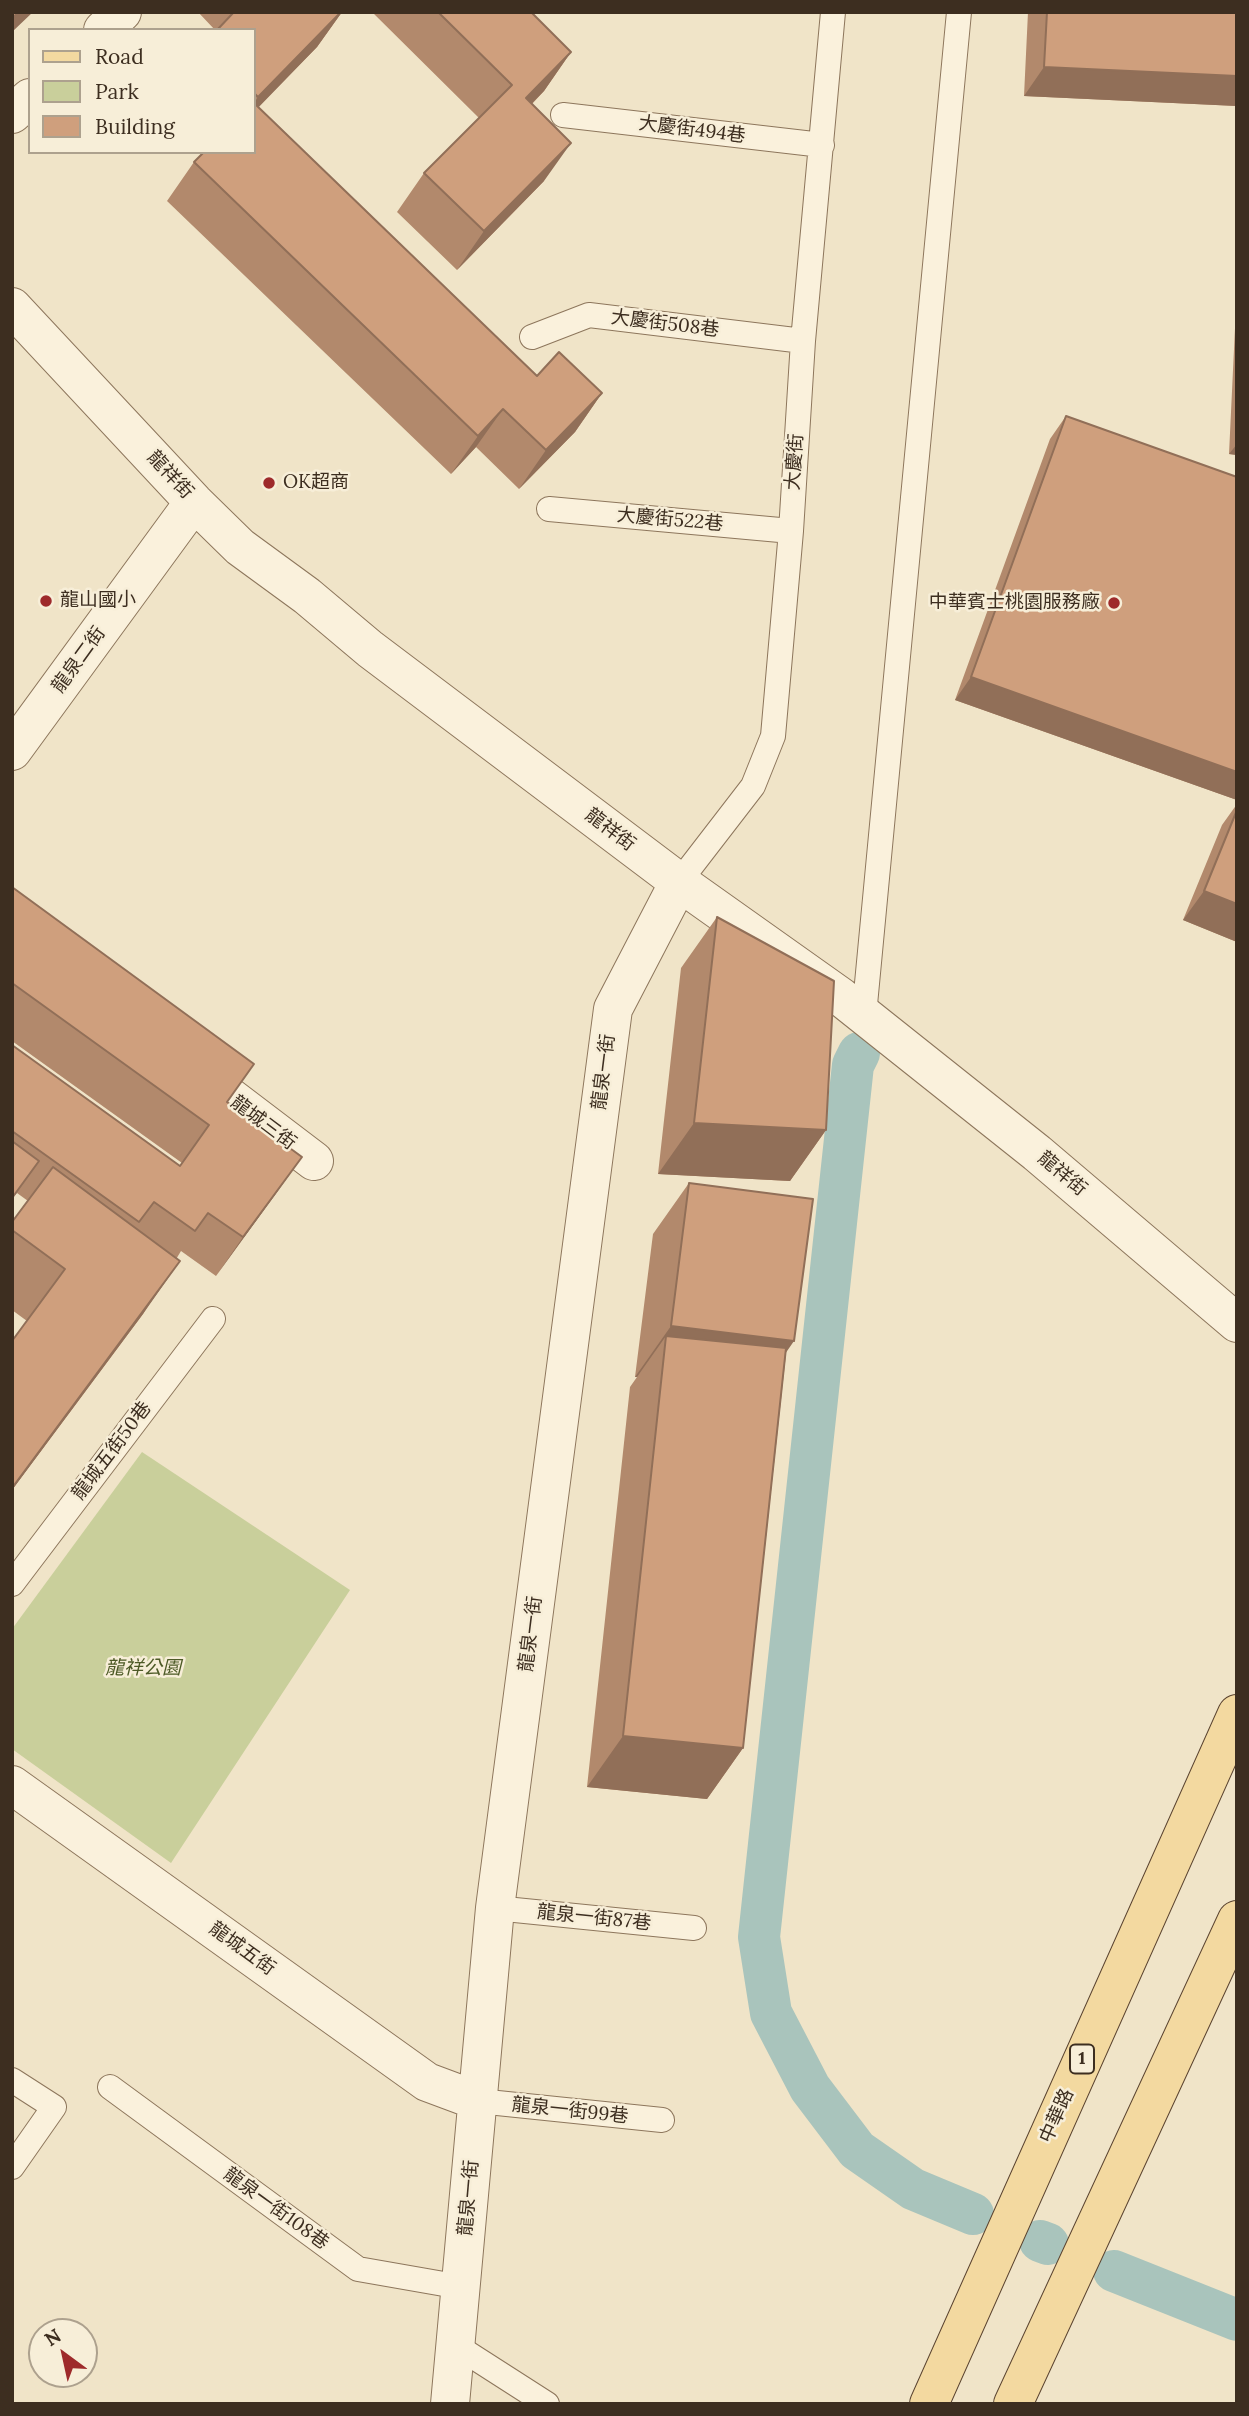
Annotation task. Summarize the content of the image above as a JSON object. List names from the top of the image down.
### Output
{
  "streets": {
    "main road": ["1", "中華路"],
    "street": [
      "龍祥街",
      "龍泉二街",
      "龍泉一街",
      "龍城三街",
      "龍城五街"
    ],
    "lane": [
      "大慶街494巷",
      "大慶街508巷",
      "大慶街",
      "大慶街522巷",
      "龍城五街50巷",
      "龍泉一街87巷",
      "龍泉一街99巷",
      "龍泉一街108巷"
    ]
  },
  "crossings": [
    ["大慶街494巷", "大慶街"],
    ["大慶街508巷", "大慶街"],
    ["大慶街", "龍祥街"],
    ["大慶街", "大慶街522巷"],
    ["大慶街", "龍泉一街"],
    ["龍祥街", "龍泉二街"],
    ["龍祥街", "龍泉一街"],
    ["龍泉一街", "龍泉一街87巷"],
    ["龍泉一街", "龍城五街"],
    ["龍泉一街", "龍泉一街99巷"],
    ["龍泉一街", "龍泉一街108巷"],
    ["龍城五街", "龍泉一街99巷"]
  ],
  "parks": ["龍祥公園"],
  "places": ["OK超商", "龍山國小", "中華賓士桃園服務廠"],
  "legend": ["Road", "Park", "Building"],
  "north": "top left"
}
